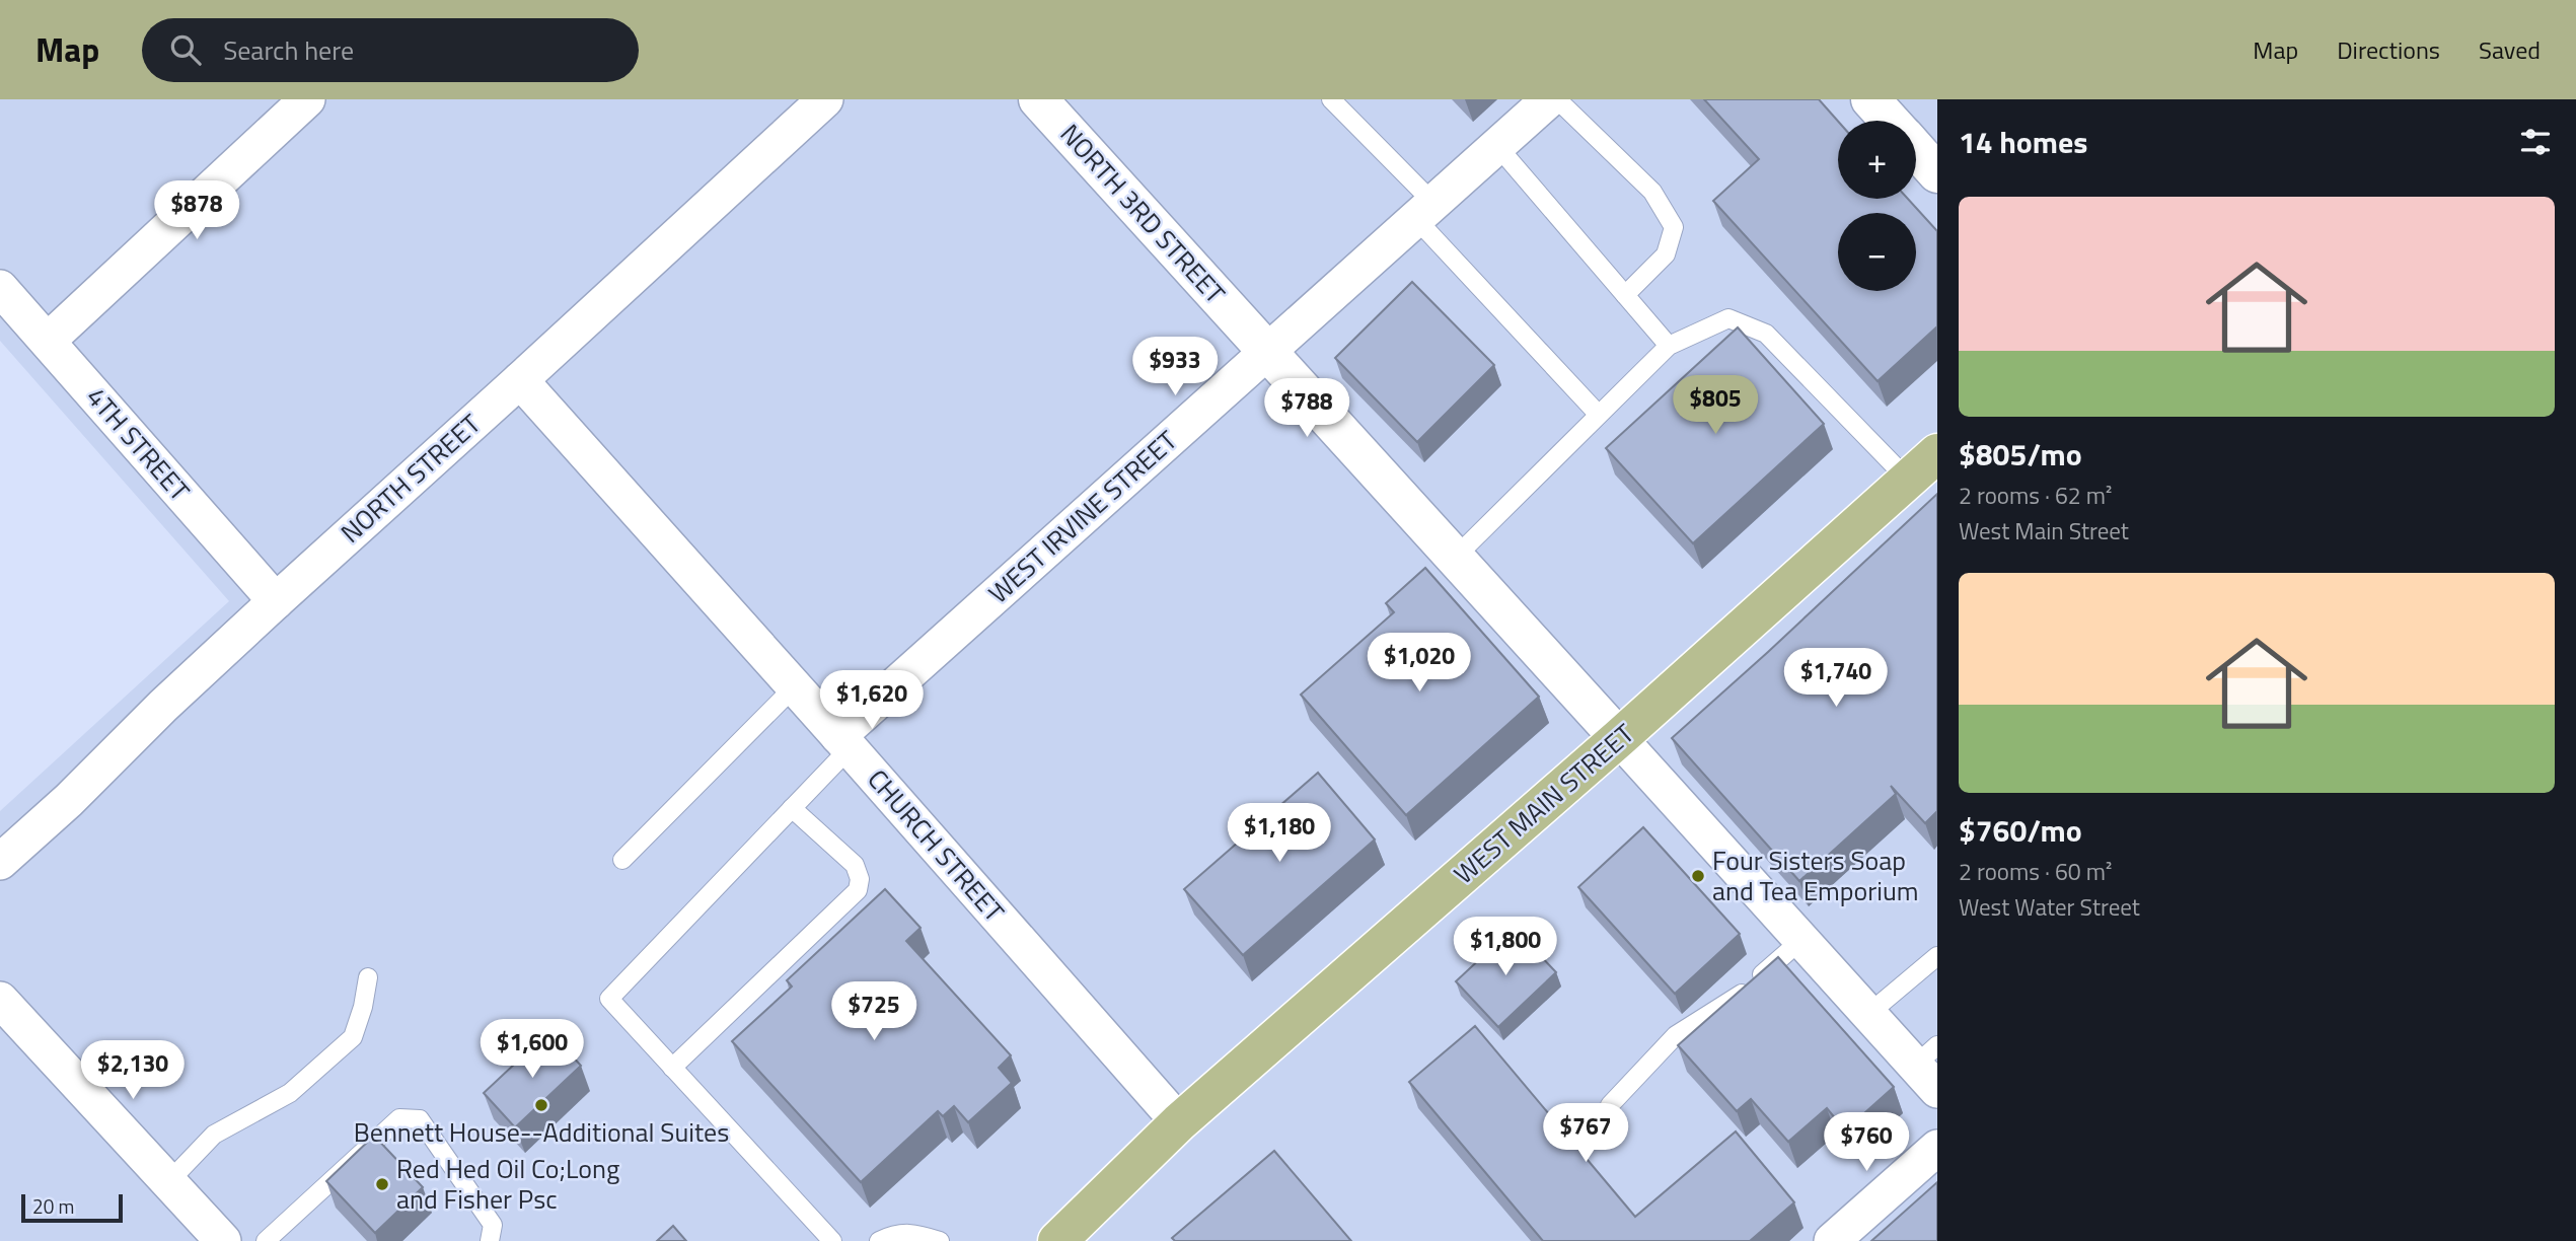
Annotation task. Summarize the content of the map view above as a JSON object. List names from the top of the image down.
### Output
{
  "streets": {
    "main road": ["WEST MAIN STREET"],
    "street": [
      "NORTH 3RD STREET",
      "4TH STREET",
      "NORTH STREET",
      "WEST IRVINE STREET",
      "CHURCH STREET"
    ]
  },
  "crossings": [
    ["NORTH 3RD STREET", "WEST IRVINE STREET"],
    ["NORTH 3RD STREET", "WEST MAIN STREET"],
    ["4TH STREET", "NORTH STREET"],
    ["NORTH STREET", "CHURCH STREET"],
    ["WEST IRVINE STREET", "CHURCH STREET"],
    ["WEST MAIN STREET", "CHURCH STREET"]
  ],
  "places": ["Four Sisters Soap and Tea Emporium", "Bennett House--Additional Suites", "Red Hed Oil Co;Long and Fisher Psc"],
  "scale_bar": "20 m",
  "page": {
    "header": "Map",
    "search": "Search here",
    "nav": ["Map", "Directions", "Saved"],
    "heading": "14 homes",
    "map_buttons": ["+", "−"],
    "price": [
      "$878",
      "$933",
      "$805",
      "$788",
      "$1,020",
      "$1,740",
      "$1,620",
      "$1,180",
      "$1,800",
      "$725",
      "$1,600",
      "$2,130",
      "$767",
      "$760"
    ],
    "list": [
      {
        "name": "$805/mo",
        "note": "2 rooms · 62 m² · West Main Street"
      },
      {
        "name": "$760/mo",
        "note": "2 rooms · 60 m² · West Water Street"
      }
    ],
    "scale": "20 m"
  }
}
